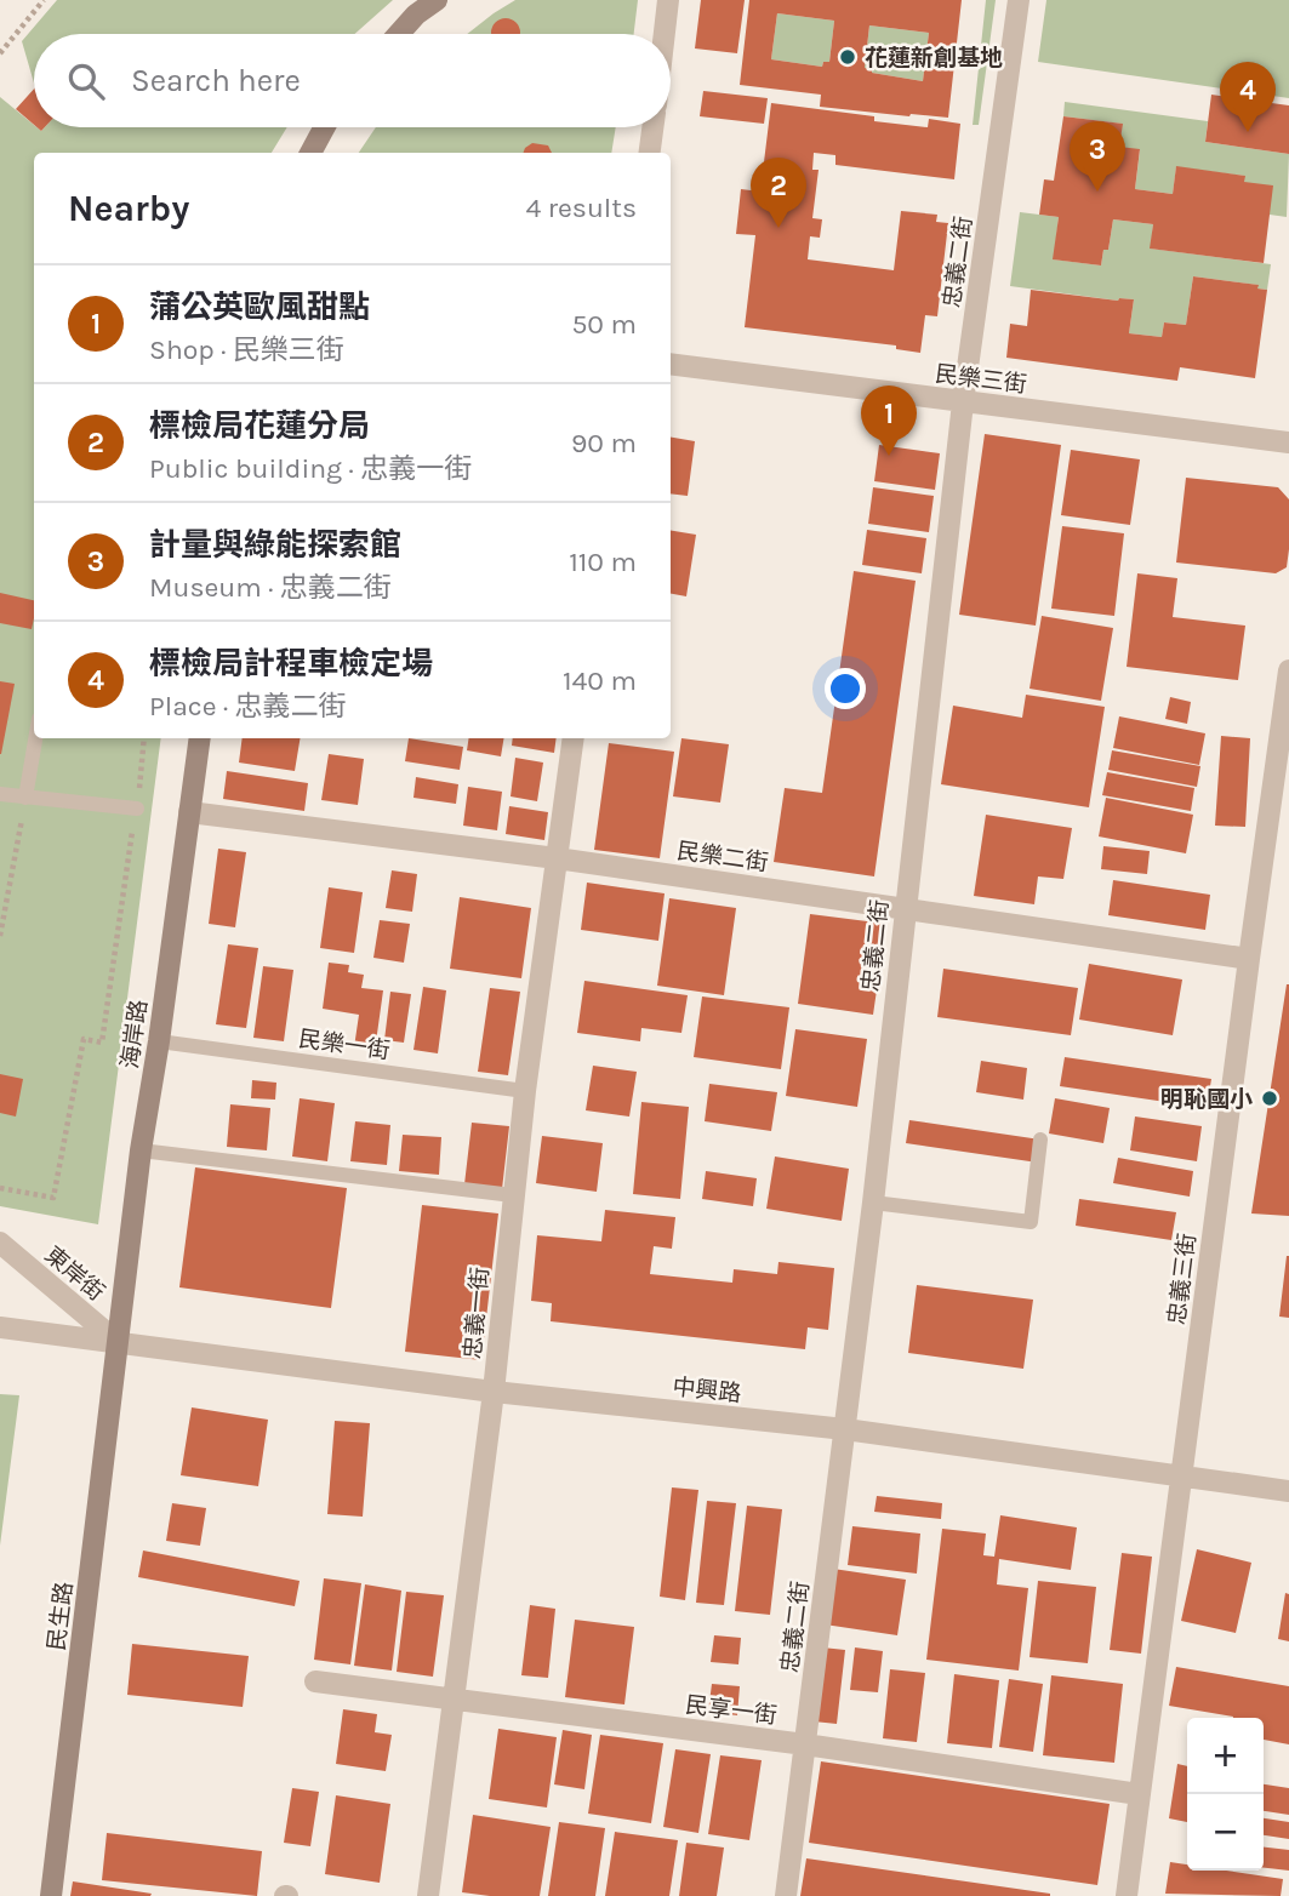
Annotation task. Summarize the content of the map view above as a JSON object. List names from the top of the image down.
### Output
{
  "streets": {
    "main road": ["海岸路", "民生路"],
    "street": [
      "忠義二街",
      "民樂三街",
      "民樂二街",
      "東岸街",
      "忠義三街",
      "忠義一街",
      "中興路",
      "民享一街"
    ],
    "lane": ["民樂一街"]
  },
  "crossings": [
    ["忠義二街", "民樂三街"],
    ["忠義二街", "民樂二街"],
    ["忠義二街", "中興路"],
    ["忠義二街", "民享一街"],
    ["民樂二街", "海岸路"],
    ["民樂二街", "忠義三街"],
    ["民樂二街", "忠義一街"],
    ["海岸路", "民樂一街"],
    ["海岸路", "東岸街"],
    ["海岸路", "中興路"],
    ["海岸路", "民生路"],
    ["民樂一街", "忠義一街"],
    ["東岸街", "中興路"],
    ["東岸街", "民生路"],
    ["忠義三街", "中興路"],
    ["忠義三街", "民享一街"],
    ["忠義一街", "中興路"],
    ["忠義一街", "民享一街"],
    ["中興路", "民生路"]
  ],
  "places": ["花蓮新創基地", "明恥國小"],
  "page": {
    "search": "Search here",
    "pins": [
      "4",
      "3",
      "2",
      "1"
    ],
    "heading": ["Nearby", "4 results"],
    "list": [
      {
        "mark": "1",
        "name": "蒲公英歐風甜點",
        "note": "Shop · 民樂三街",
        "value": "50 m"
      },
      {
        "mark": "2",
        "name": "標檢局花蓮分局",
        "note": "Public building · 忠義一街",
        "value": "90 m"
      },
      {
        "mark": "3",
        "name": "計量與綠能探索館",
        "note": "Museum · 忠義二街",
        "value": "110 m"
      },
      {
        "mark": "4",
        "name": "標檢局計程車檢定場",
        "note": "Place · 忠義二街",
        "value": "140 m"
      }
    ],
    "map_buttons": ["+", "−"]
  }
}
